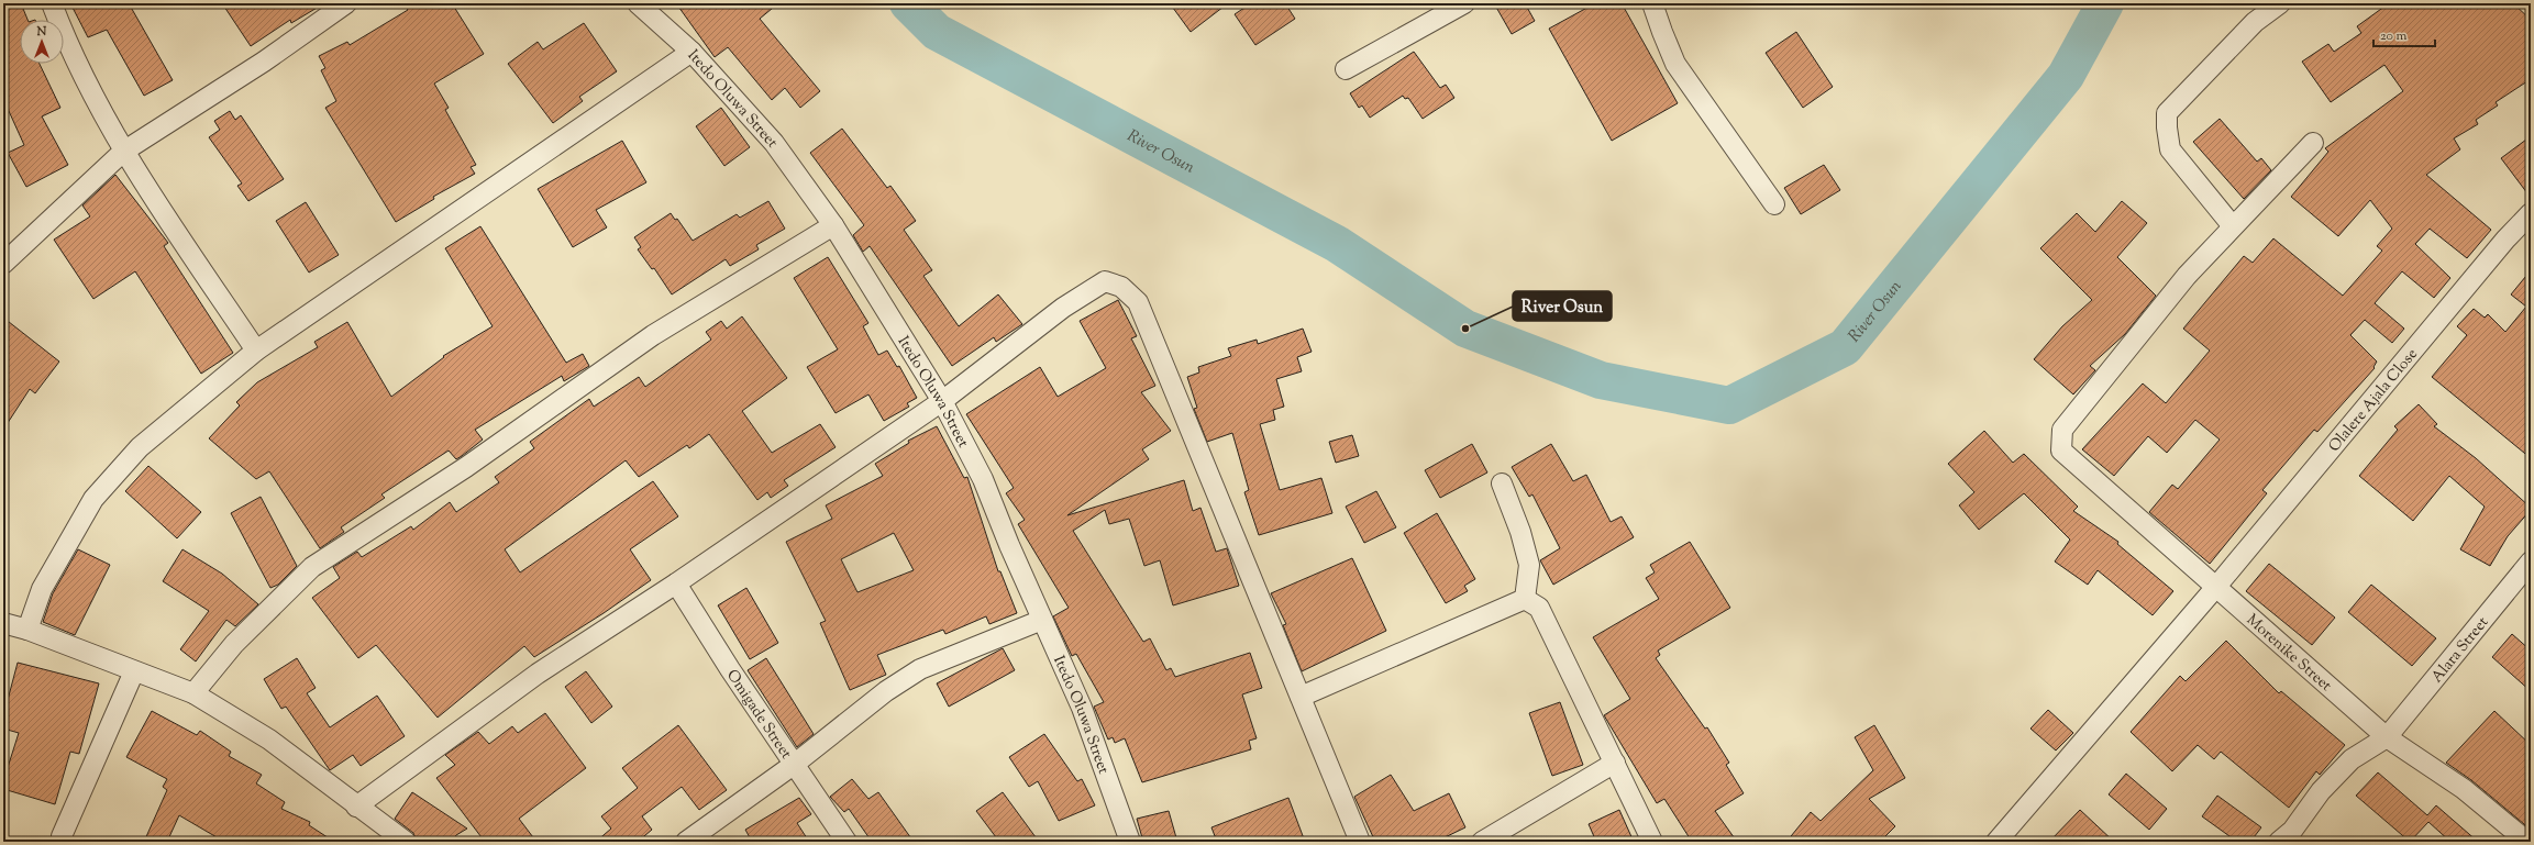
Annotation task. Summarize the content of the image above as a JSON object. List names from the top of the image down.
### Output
{
  "streets": {
    "street": [
      "Itedo Oluwa Street",
      "Olalere Ajala Close",
      "Alara Street",
      "Morenike Street",
      "Omigade Street"
    ]
  },
  "crossings": [
    ["Olalere Ajala Close", "Morenike Street"],
    ["Alara Street", "Morenike Street"]
  ],
  "water": ["River Osun"],
  "places": ["River Osun"],
  "scale_bar": "20 m",
  "north": "top"
}
